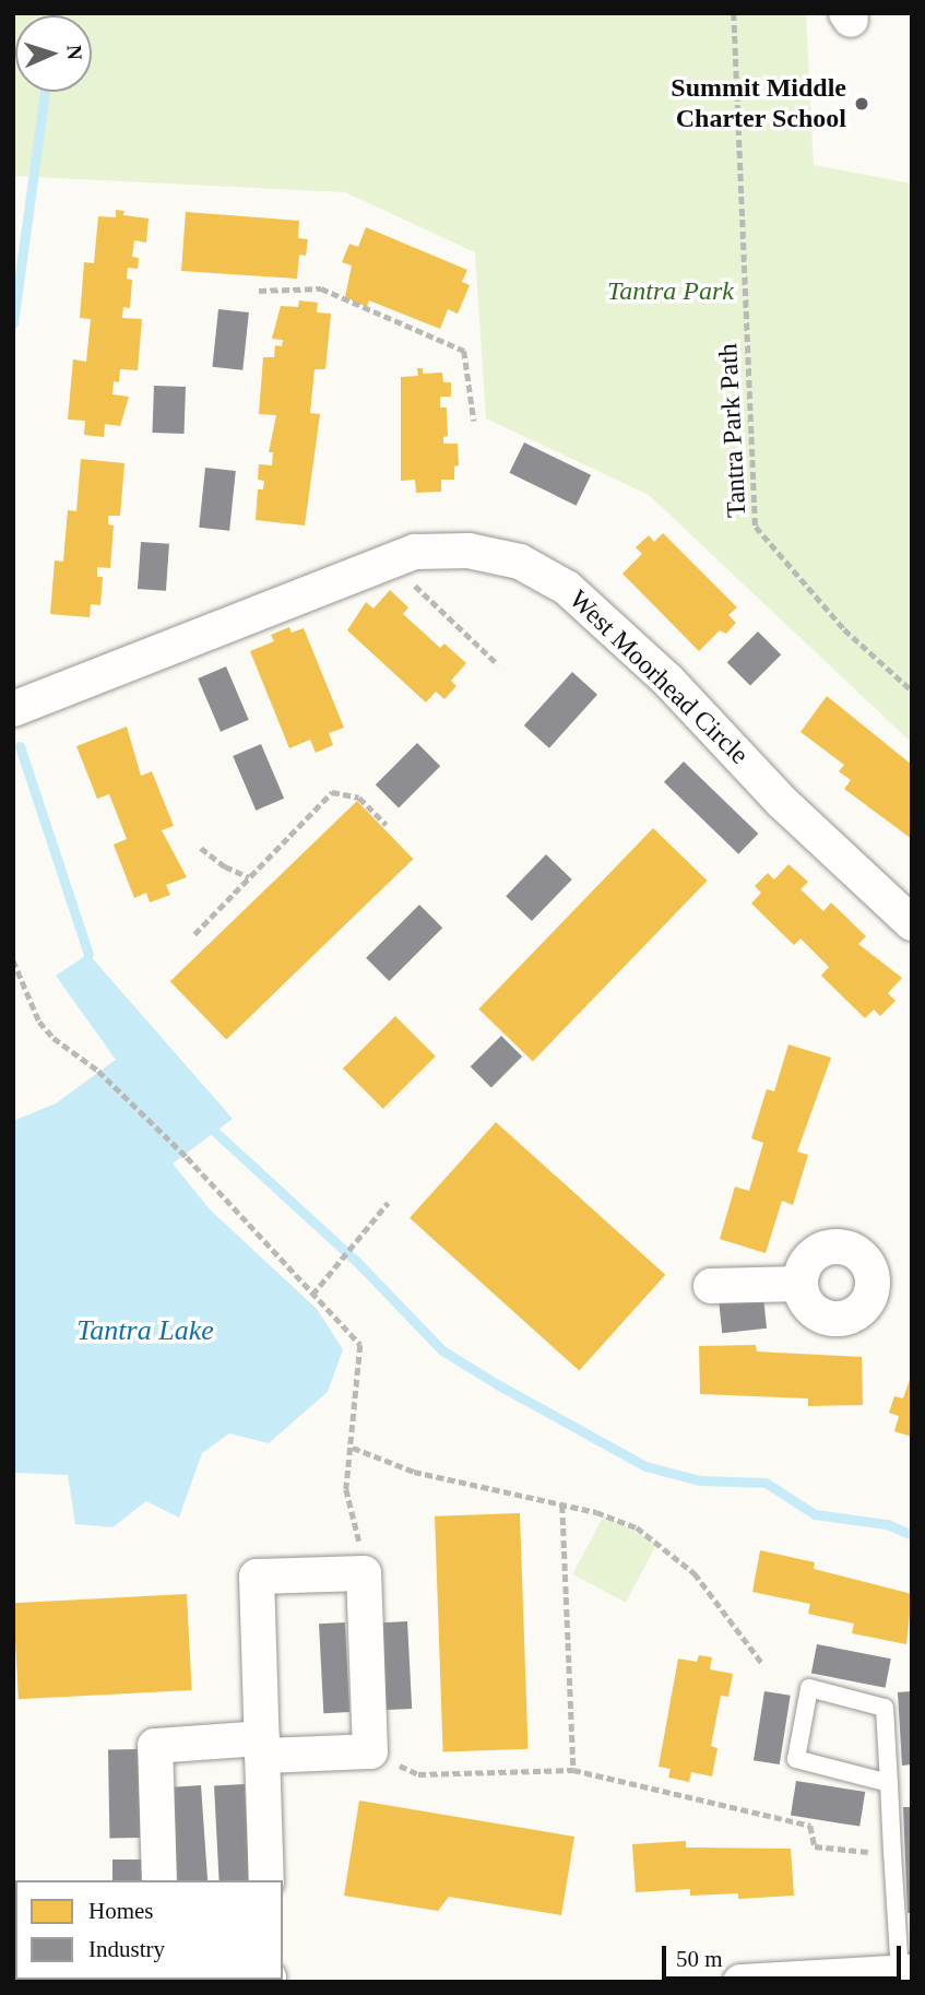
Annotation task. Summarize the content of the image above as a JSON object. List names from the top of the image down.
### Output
{
  "streets": {
    "street": ["West Moorhead Circle"],
    "path": ["Tantra Park Path"]
  },
  "water": ["Tantra Lake"],
  "parks": ["Tantra Park"],
  "places": ["Summit Middle Charter School"],
  "legend": ["Homes", "Industry"],
  "scale_bar": "50 m",
  "north": "right"
}
